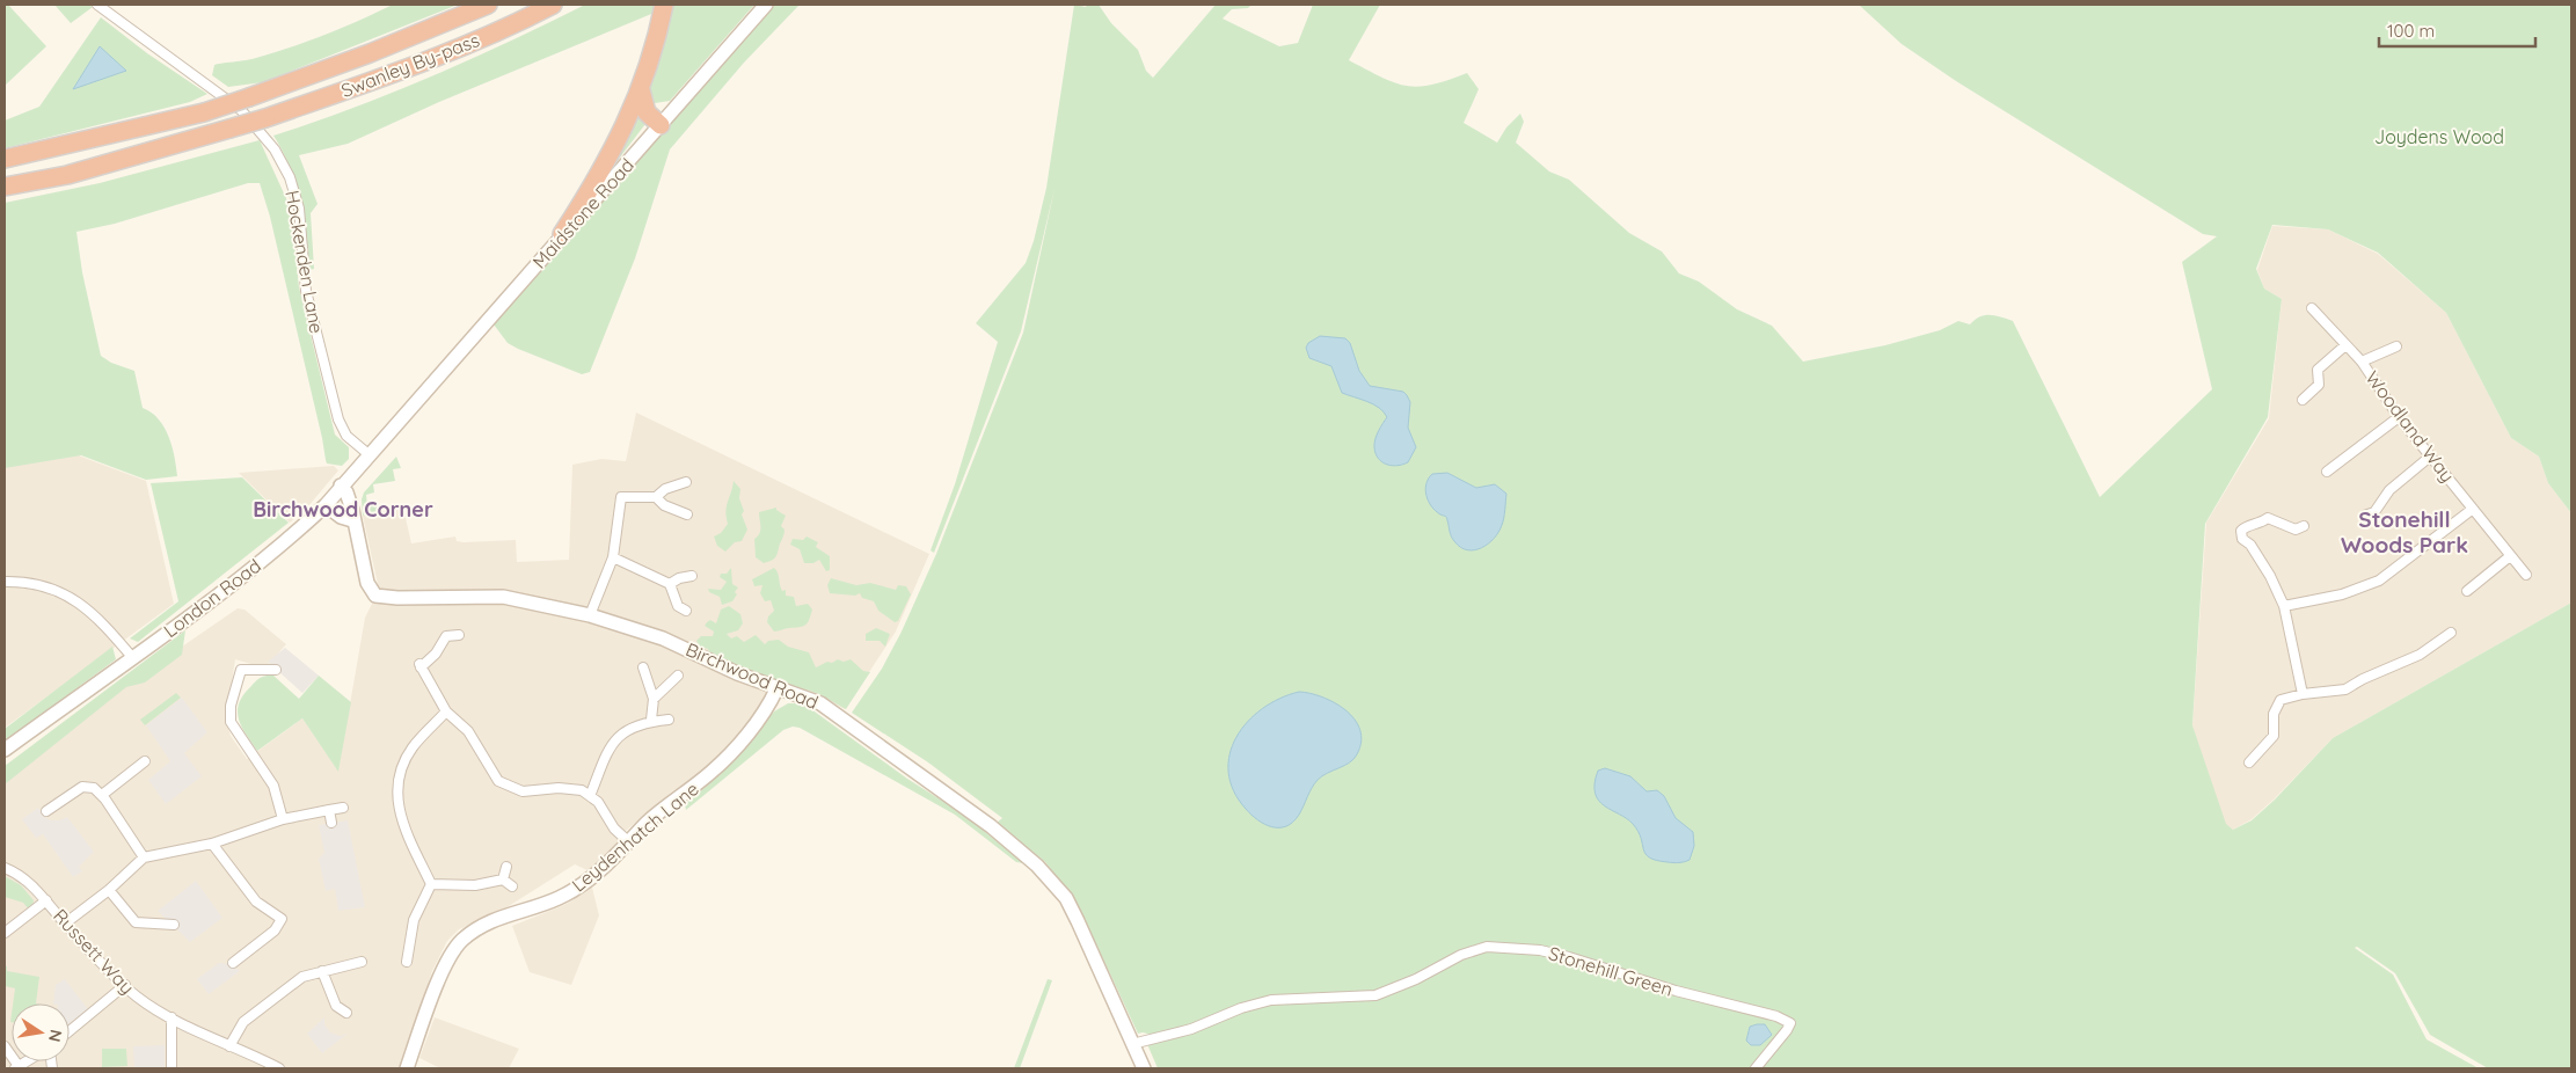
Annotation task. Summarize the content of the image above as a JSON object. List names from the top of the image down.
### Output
{
  "streets": {
    "highway": ["Swanley By-pass"],
    "street": [
      "Maidstone Road",
      "Hockenden Lane",
      "Woodland Way",
      "London Road",
      "Birchwood Road",
      "Leydenhatch Lane",
      "Russett Way",
      "Stonehill Green"
    ]
  },
  "crossings": [
    ["Maidstone Road", "London Road"],
    ["Hockenden Lane", "London Road"],
    ["London Road", "Birchwood Road"],
    ["Birchwood Road", "Leydenhatch Lane"],
    ["Birchwood Road", "Stonehill Green"]
  ],
  "districts": ["Birchwood Corner", "Stonehill Woods Park"],
  "parks": ["Joydens Wood"],
  "scale_bar": "100 m",
  "north": "right"
}
